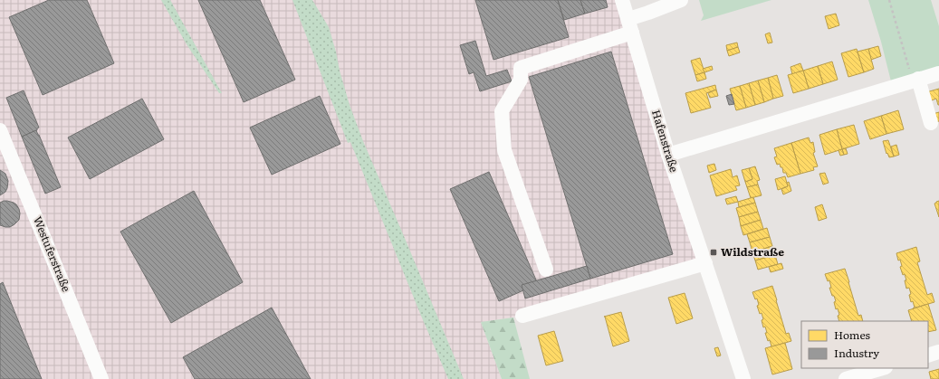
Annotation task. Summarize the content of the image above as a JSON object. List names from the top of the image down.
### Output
{
  "streets": {
    "street": ["Hafenstraße", "Westuferstraße"]
  },
  "places": {
    "transit": ["Wildstraße"]
  },
  "legend": ["Homes", "Industry"]
}
